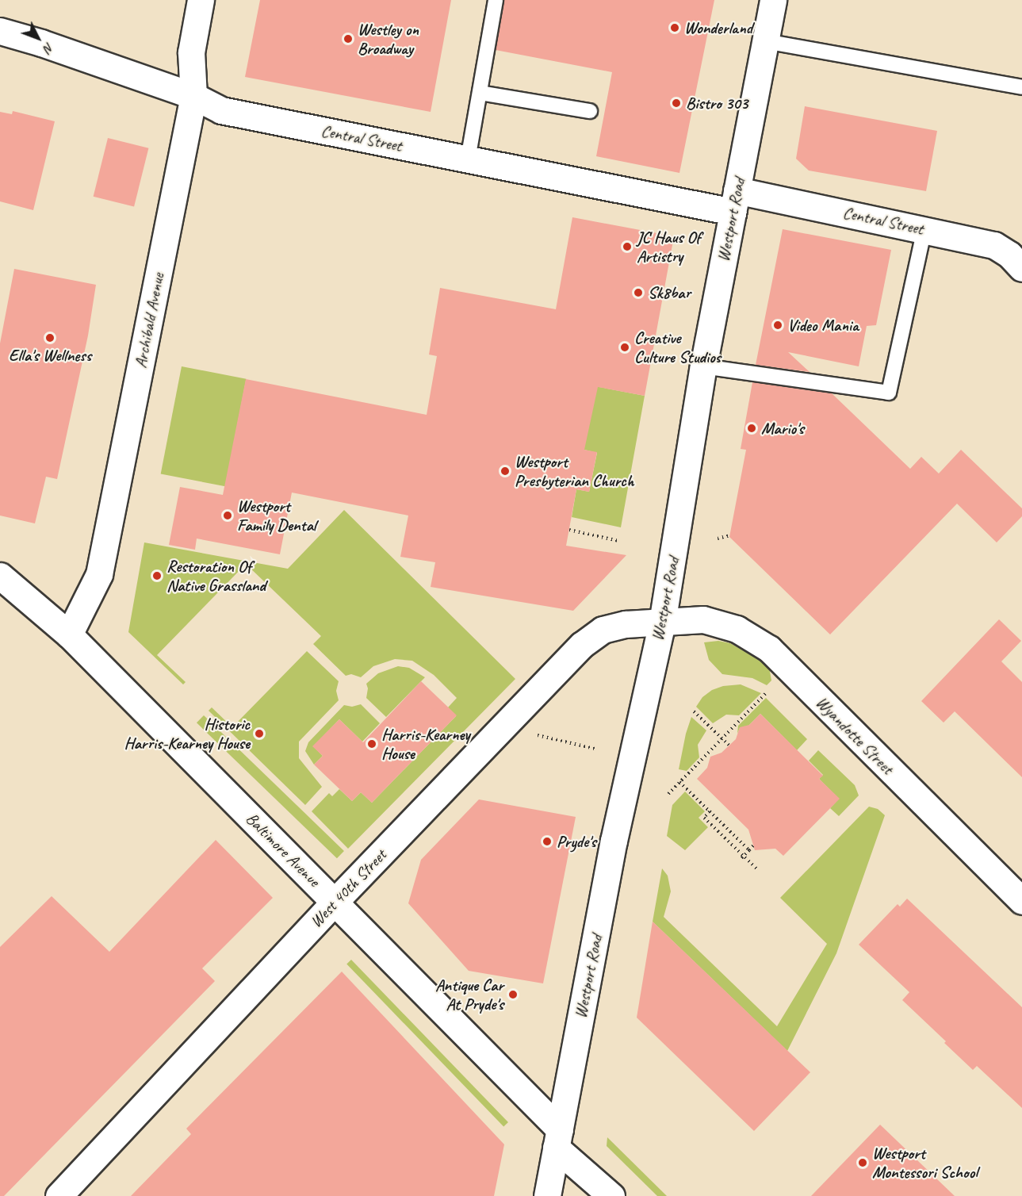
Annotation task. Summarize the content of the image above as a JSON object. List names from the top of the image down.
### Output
{
  "streets": {
    "street": [
      "Central Street",
      "Westport Road",
      "Archibald Avenue",
      "Wyandotte Street",
      "Baltimore Avenue",
      "West 40th Street"
    ]
  },
  "crossings": [
    ["Central Street", "Westport Road"],
    ["Central Street", "Archibald Avenue"],
    ["Westport Road", "Wyandotte Street"],
    ["Westport Road", "Baltimore Avenue"],
    ["Westport Road", "West 40th Street"],
    ["Archibald Avenue", "Baltimore Avenue"],
    ["Wyandotte Street", "West 40th Street"],
    ["Baltimore Avenue", "West 40th Street"]
  ],
  "places": [
    "Wonderland",
    "Westley on Broadway",
    "Bistro 303",
    "JC Haus Of Artistry",
    "Sk8bar",
    "Video Mania",
    "Ella's Wellness",
    "Creative Culture Studios",
    "Mario's",
    "Westport Presbyterian Church",
    "Westport Family Dental",
    "Restoration Of Native Grassland",
    "Historic Harris-Kearney House",
    "Harris-Kearney House",
    "Pryde's",
    "Antique Car At Pryde's",
    "Westport Montessori School"
  ],
  "north": "bottom right"
}
